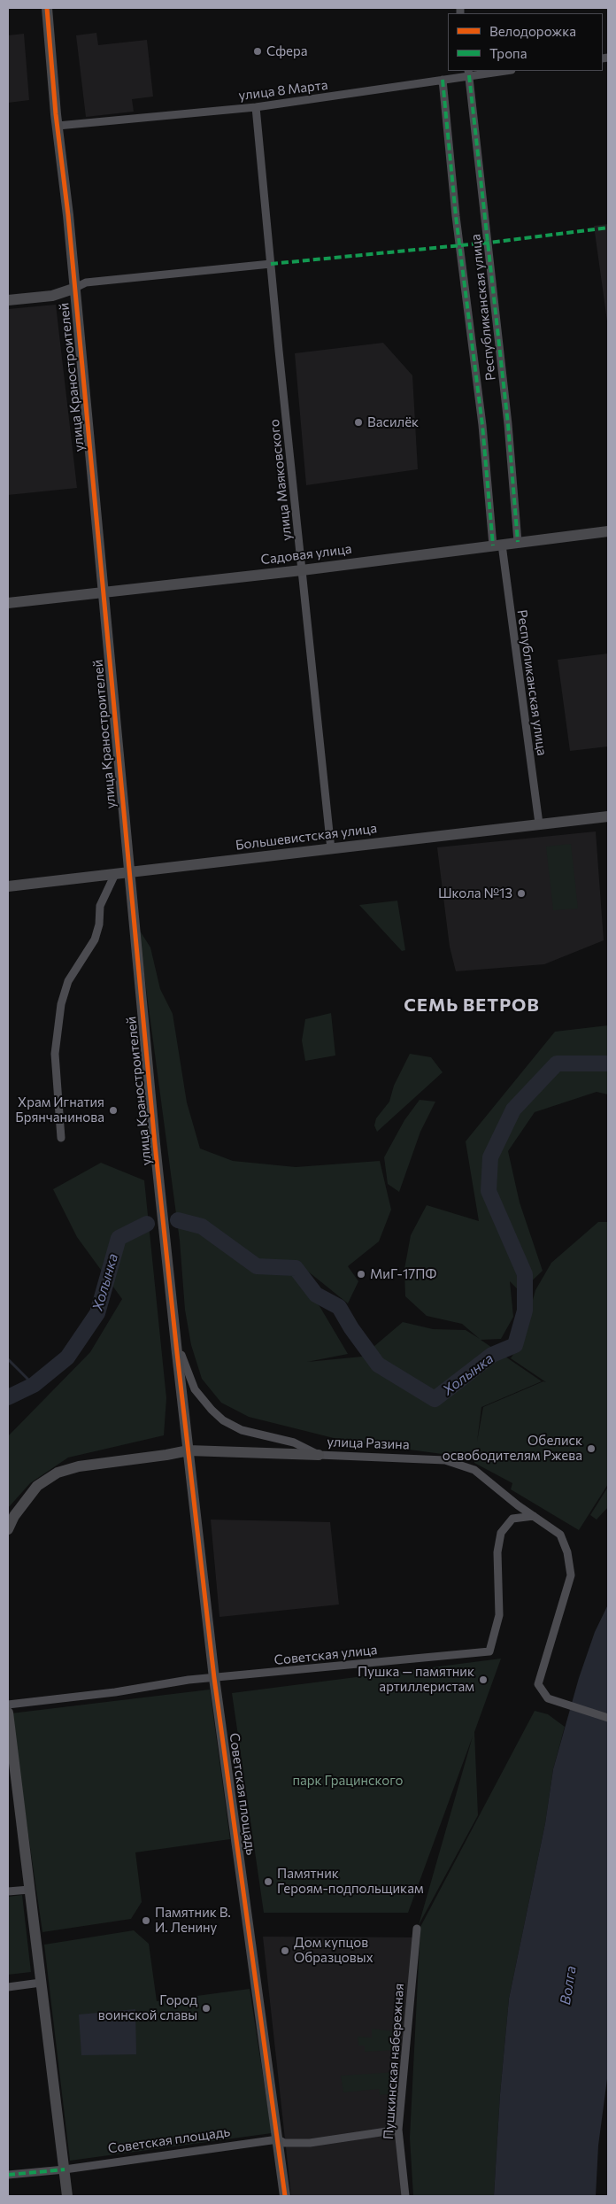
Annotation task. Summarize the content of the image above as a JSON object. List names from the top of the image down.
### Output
{
  "streets": {
    "street": [
      "улица 8 Марта",
      "Республиканская улица",
      "улица Краностроителей",
      "улица Маяковского",
      "Садовая улица",
      "Большевистская улица",
      "улица Разина",
      "Советская улица",
      "Советская площадь",
      "Пушкинская набережная"
    ]
  },
  "crossings": [
    ["улица 8 Марта", "Республиканская улица"],
    ["улица 8 Марта", "улица Краностроителей"],
    ["улица 8 Марта", "улица Маяковского"],
    ["Республиканская улица", "Садовая улица"],
    ["Республиканская улица", "Большевистская улица"],
    ["улица Краностроителей", "Садовая улица"],
    ["улица Краностроителей", "Большевистская улица"],
    ["улица Краностроителей", "улица Разина"],
    ["улица Краностроителей", "Советская площадь"],
    ["улица Маяковского", "Садовая улица"],
    ["улица Маяковского", "Большевистская улица"],
    ["улица Разина", "Советская улица"],
    ["улица Разина", "Советская площадь"],
    ["Советская улица", "Советская площадь"],
    ["Советская площадь", "Пушкинская набережная"]
  ],
  "districts": ["СЕМЬ ВЕТРОВ"],
  "water": ["Холынка", "Волга"],
  "parks": ["парк Грацинского"],
  "places": [
    "Сфера",
    "Василёк",
    "Школа №13",
    "Храм Игнатия Брянчанинова",
    "МиГ-17ПФ",
    "Обелиск освободителям Ржева",
    "Пушка — памятник артиллеристам",
    "Памятник Героям-подпольщикам",
    "Памятник В. И. Ленину",
    "Дом купцов Образцовых",
    "Город воинской славы"
  ],
  "legend": ["Велодорожка", "Тропа"]
}
